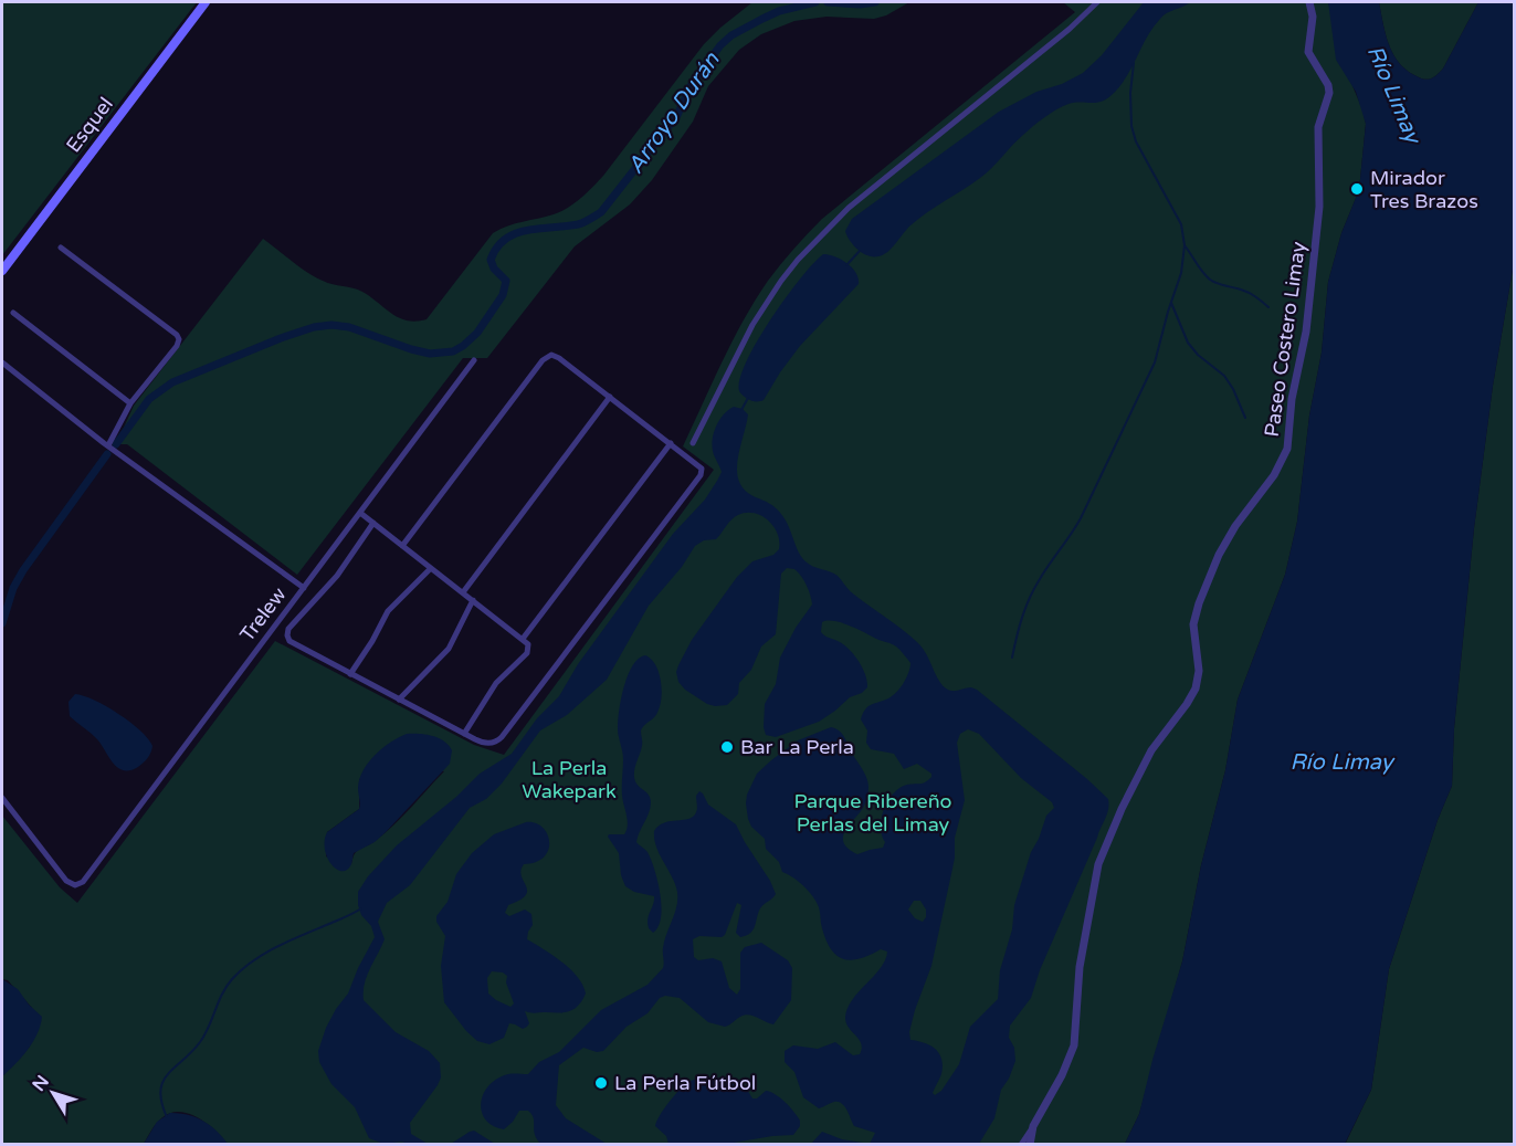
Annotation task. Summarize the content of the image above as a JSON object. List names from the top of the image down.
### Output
{
  "streets": {
    "main road": ["Esquel"],
    "street": ["Paseo Costero Limay", "Trelew"]
  },
  "water": ["Río Limay", "Arroyo Durán"],
  "parks": ["La Perla Wakepark", "Parque Ribereño Perlas del Limay"],
  "places": ["Mirador Tres Brazos", "Bar La Perla", "La Perla Fútbol"],
  "north": "top left"
}
